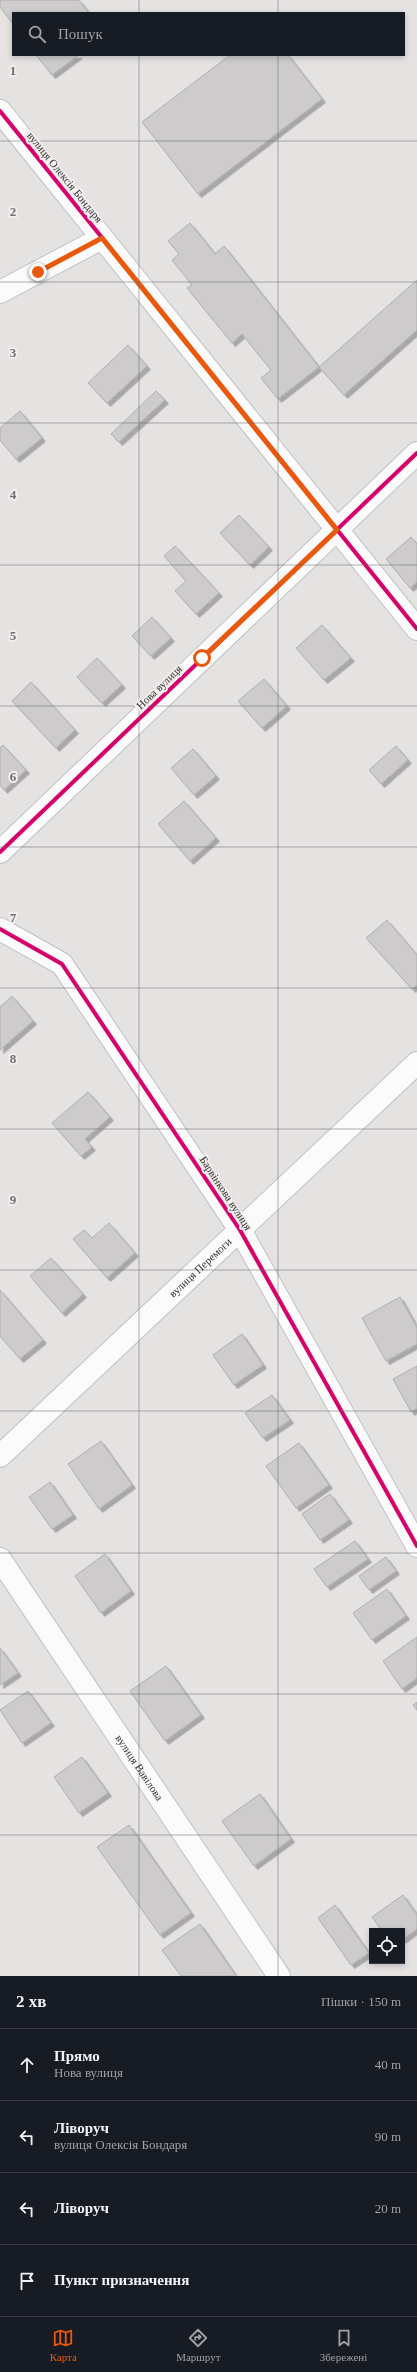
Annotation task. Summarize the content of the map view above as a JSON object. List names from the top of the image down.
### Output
{
  "streets": {
    "street": [
      "вулиця Олексія Бондаря",
      "Нова вулиця",
      "Барвінкова вулиця",
      "вулиця Перемоги",
      "вулиця Вавілова"
    ]
  },
  "crossings": [
    ["вулиця Олексія Бондаря", "Нова вулиця"],
    ["Барвінкова вулиця", "вулиця Перемоги"]
  ],
  "page": {
    "search": "Пошук",
    "heading": ["2 хв", "Пішки · 150 m"],
    "list": [
      ["Прямо", "Нова вулиця", "40 m"],
      ["Ліворуч", "вулиця Олексія Бондаря", "90 m"],
      ["Ліворуч", "20 m"],
      "Пункт призначення"
    ],
    "nav": ["Карта", "Маршрут", "Збережені"]
  },
  "grid": {
    "rows": [
      "1",
      "2",
      "3",
      "4",
      "5",
      "6",
      "7",
      "8",
      "9"
    ]
  }
}
